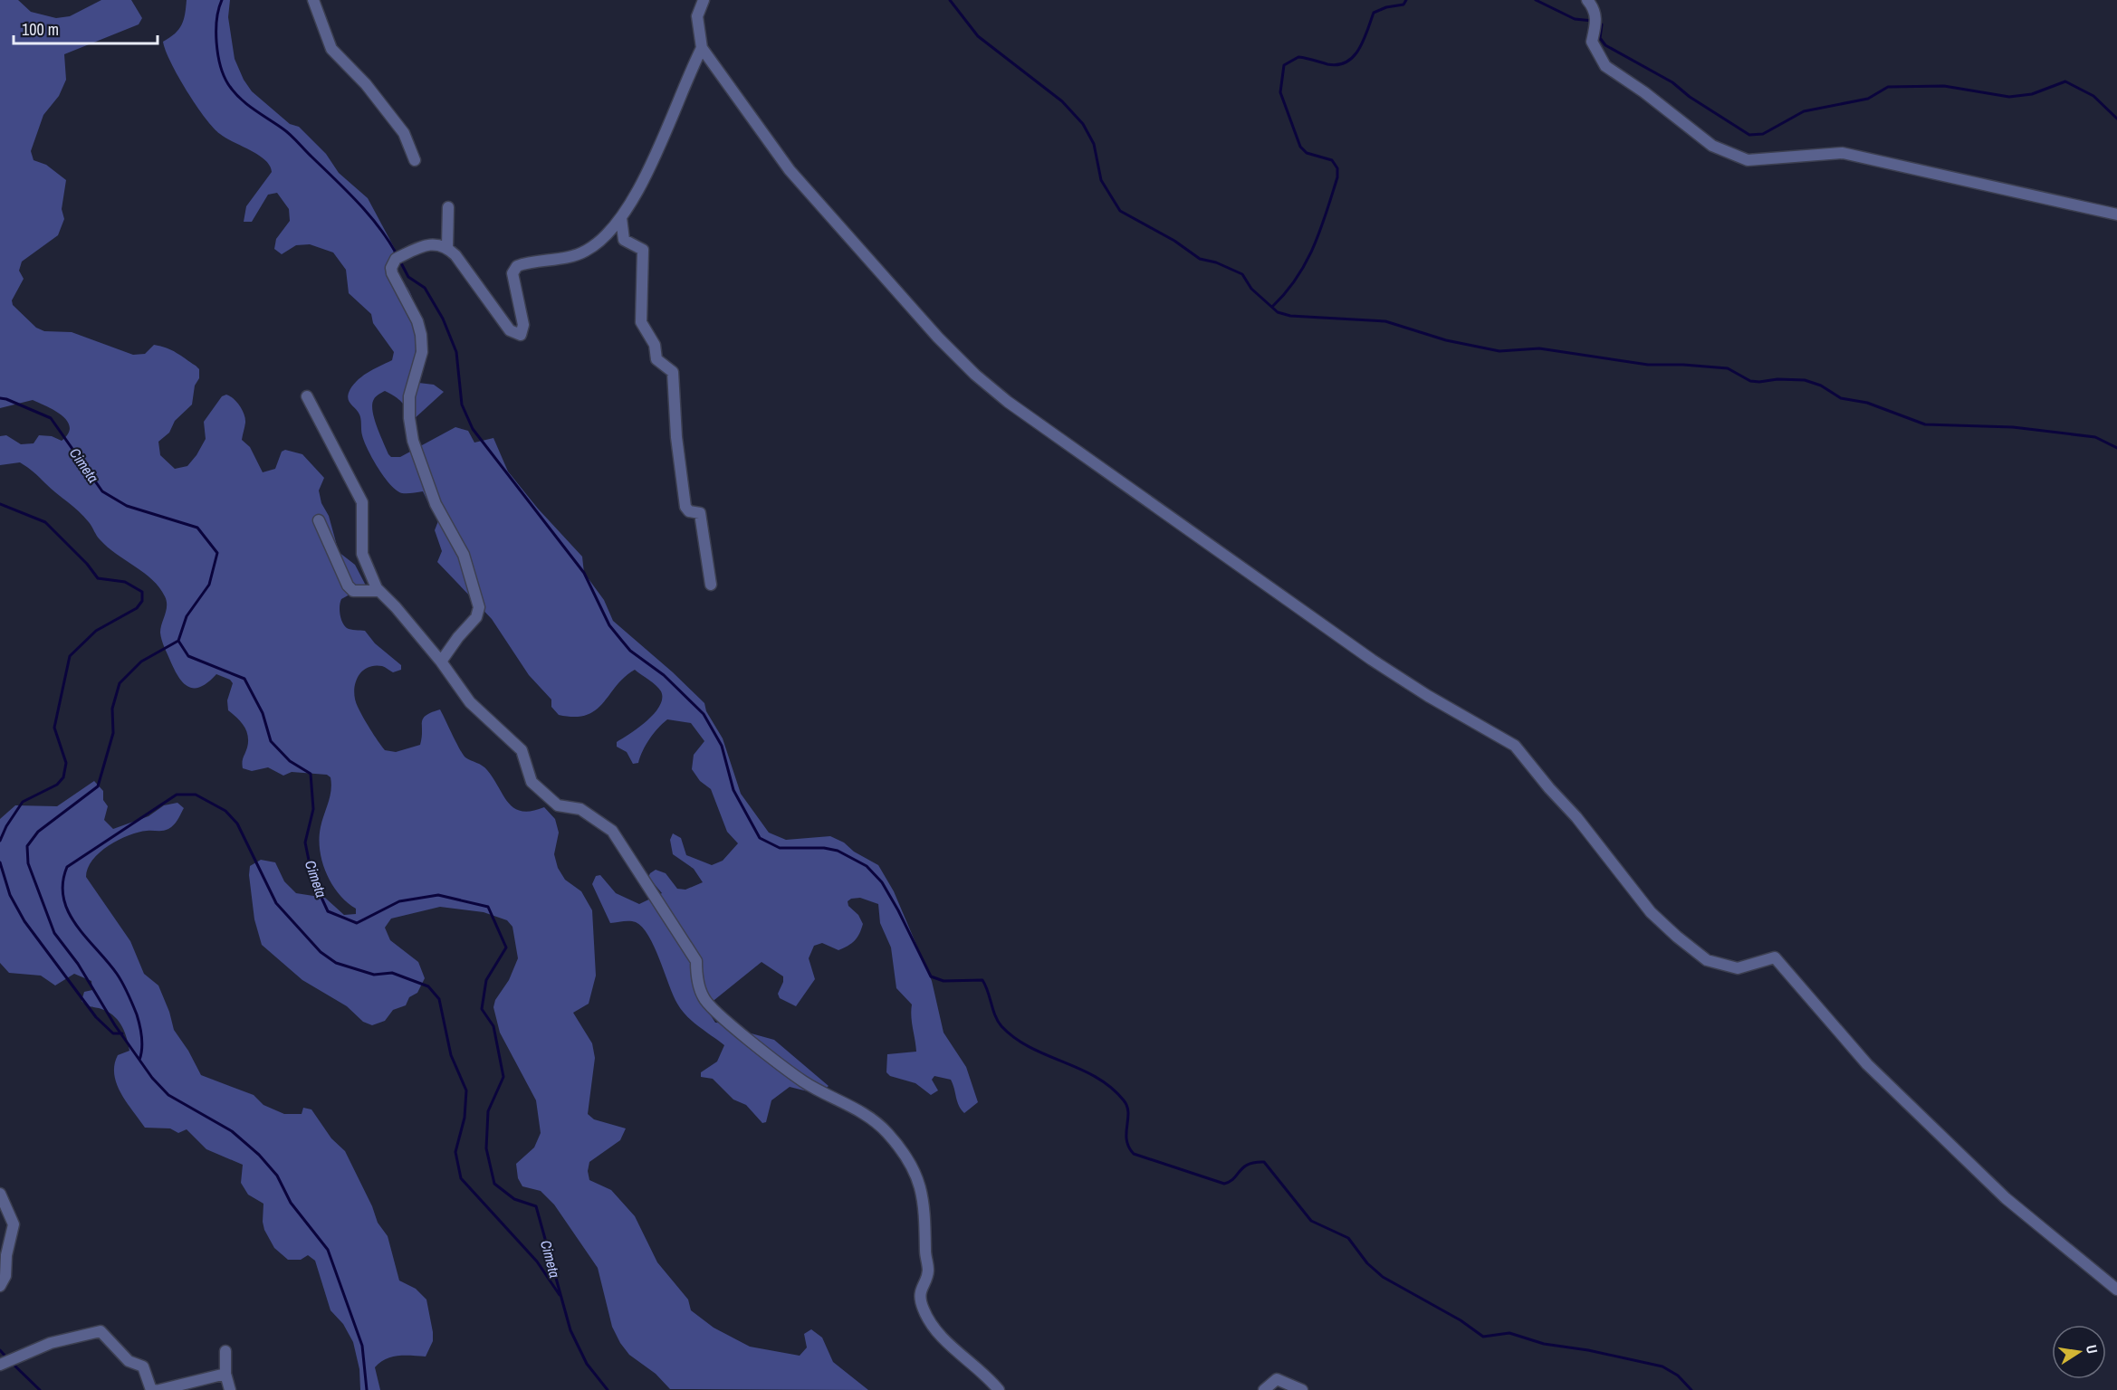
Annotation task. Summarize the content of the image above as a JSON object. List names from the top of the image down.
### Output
{
  "water": ["Cimeta"],
  "scale_bar": "100 m",
  "north": "right"
}
